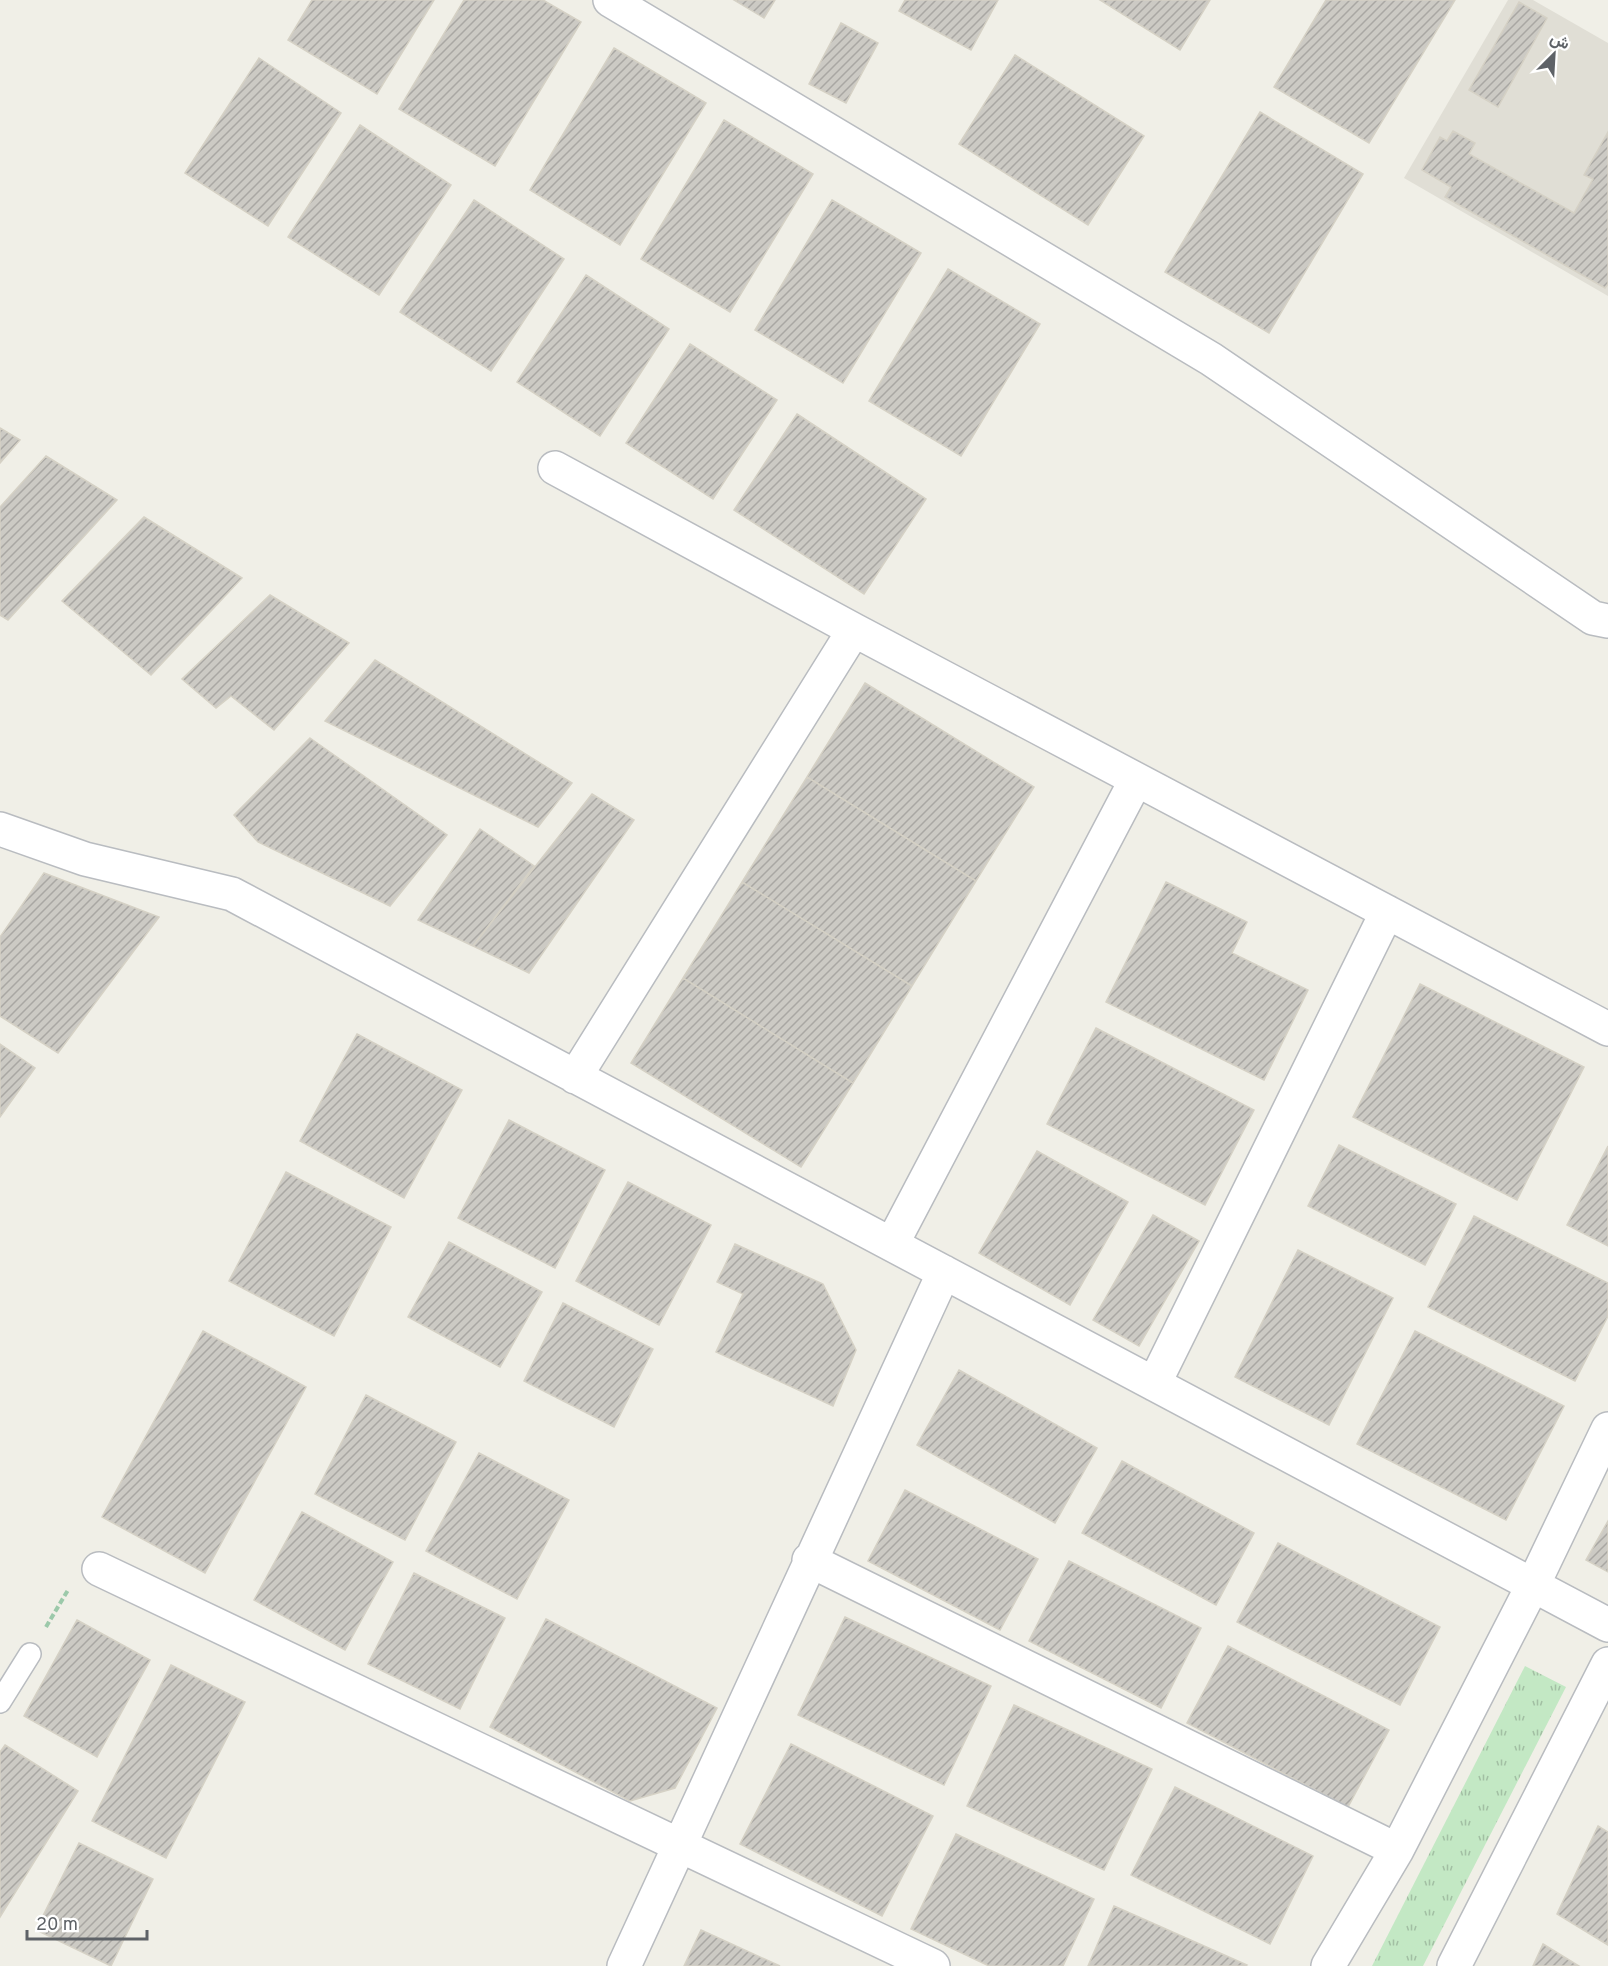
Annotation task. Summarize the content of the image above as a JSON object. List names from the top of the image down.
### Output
{
  "scale_bar": "20 m",
  "north": "top right"
}
